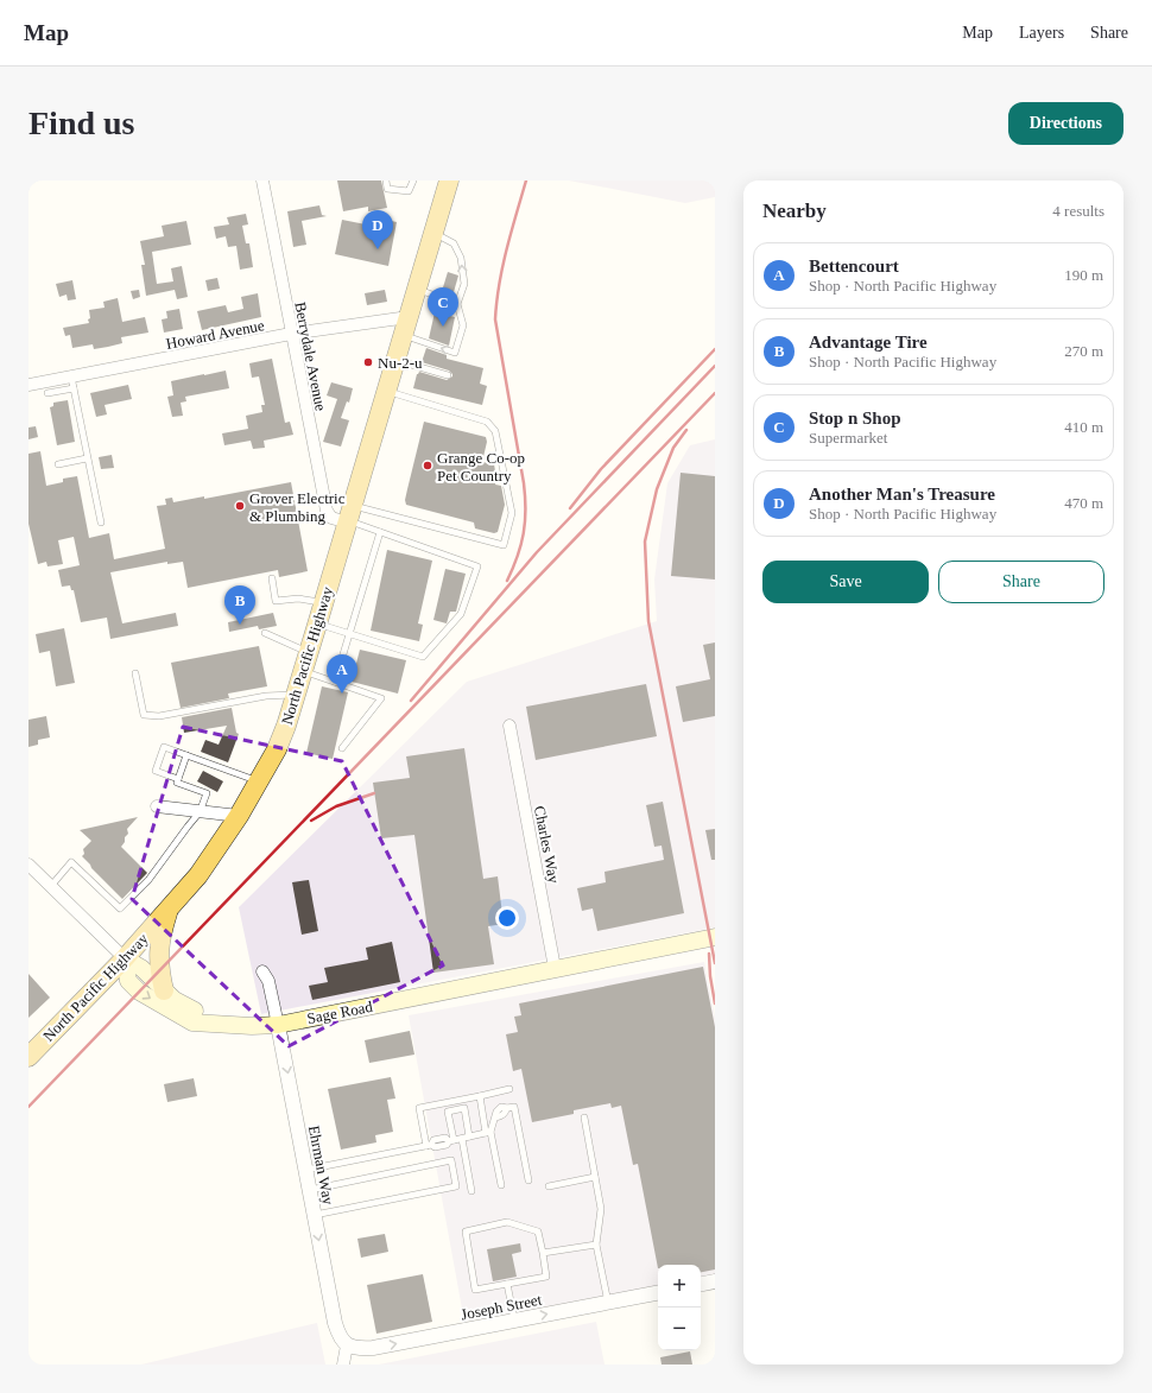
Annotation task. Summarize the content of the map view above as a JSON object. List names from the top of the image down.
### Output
{
  "streets": {
    "main road": ["North Pacific Highway", "Sage Road"],
    "street": [
      "Howard Avenue",
      "Berrydale Avenue",
      "Charles Way",
      "Ehrman Way",
      "Joseph Street"
    ]
  },
  "crossings": [
    ["Howard Avenue", "Berrydale Avenue"],
    ["Howard Avenue", "North Pacific Highway"],
    ["Berrydale Avenue", "North Pacific Highway"],
    ["North Pacific Highway", "Sage Road"],
    ["Charles Way", "Sage Road"],
    ["Sage Road", "Ehrman Way"],
    ["Ehrman Way", "Joseph Street"]
  ],
  "one_way": ["Ehrman Way", "Joseph Street"],
  "places": ["Nu-2-u", "Grange Co-op Pet Country", "Grover Electric & Plumbing"],
  "page": {
    "header": "Map",
    "nav": ["Map", "Layers", "Share"],
    "buttons": [
      "Directions",
      ["Save", "Share"]
    ],
    "title": "Find us",
    "heading": ["Nearby", "4 results"],
    "pins": [
      "D",
      "C",
      "B",
      "A"
    ],
    "list": [
      {
        "mark": "A",
        "name": "Bettencourt",
        "note": "Shop · North Pacific Highway",
        "value": "190 m"
      },
      {
        "mark": "B",
        "name": "Advantage Tire",
        "note": "Shop · North Pacific Highway",
        "value": "270 m"
      },
      {
        "mark": "C",
        "name": "Stop n Shop",
        "note": "Supermarket",
        "value": "410 m"
      },
      {
        "mark": "D",
        "name": "Another Man's Treasure",
        "note": "Shop · North Pacific Highway",
        "value": "470 m"
      }
    ],
    "map_buttons": ["+", "−"]
  }
}
